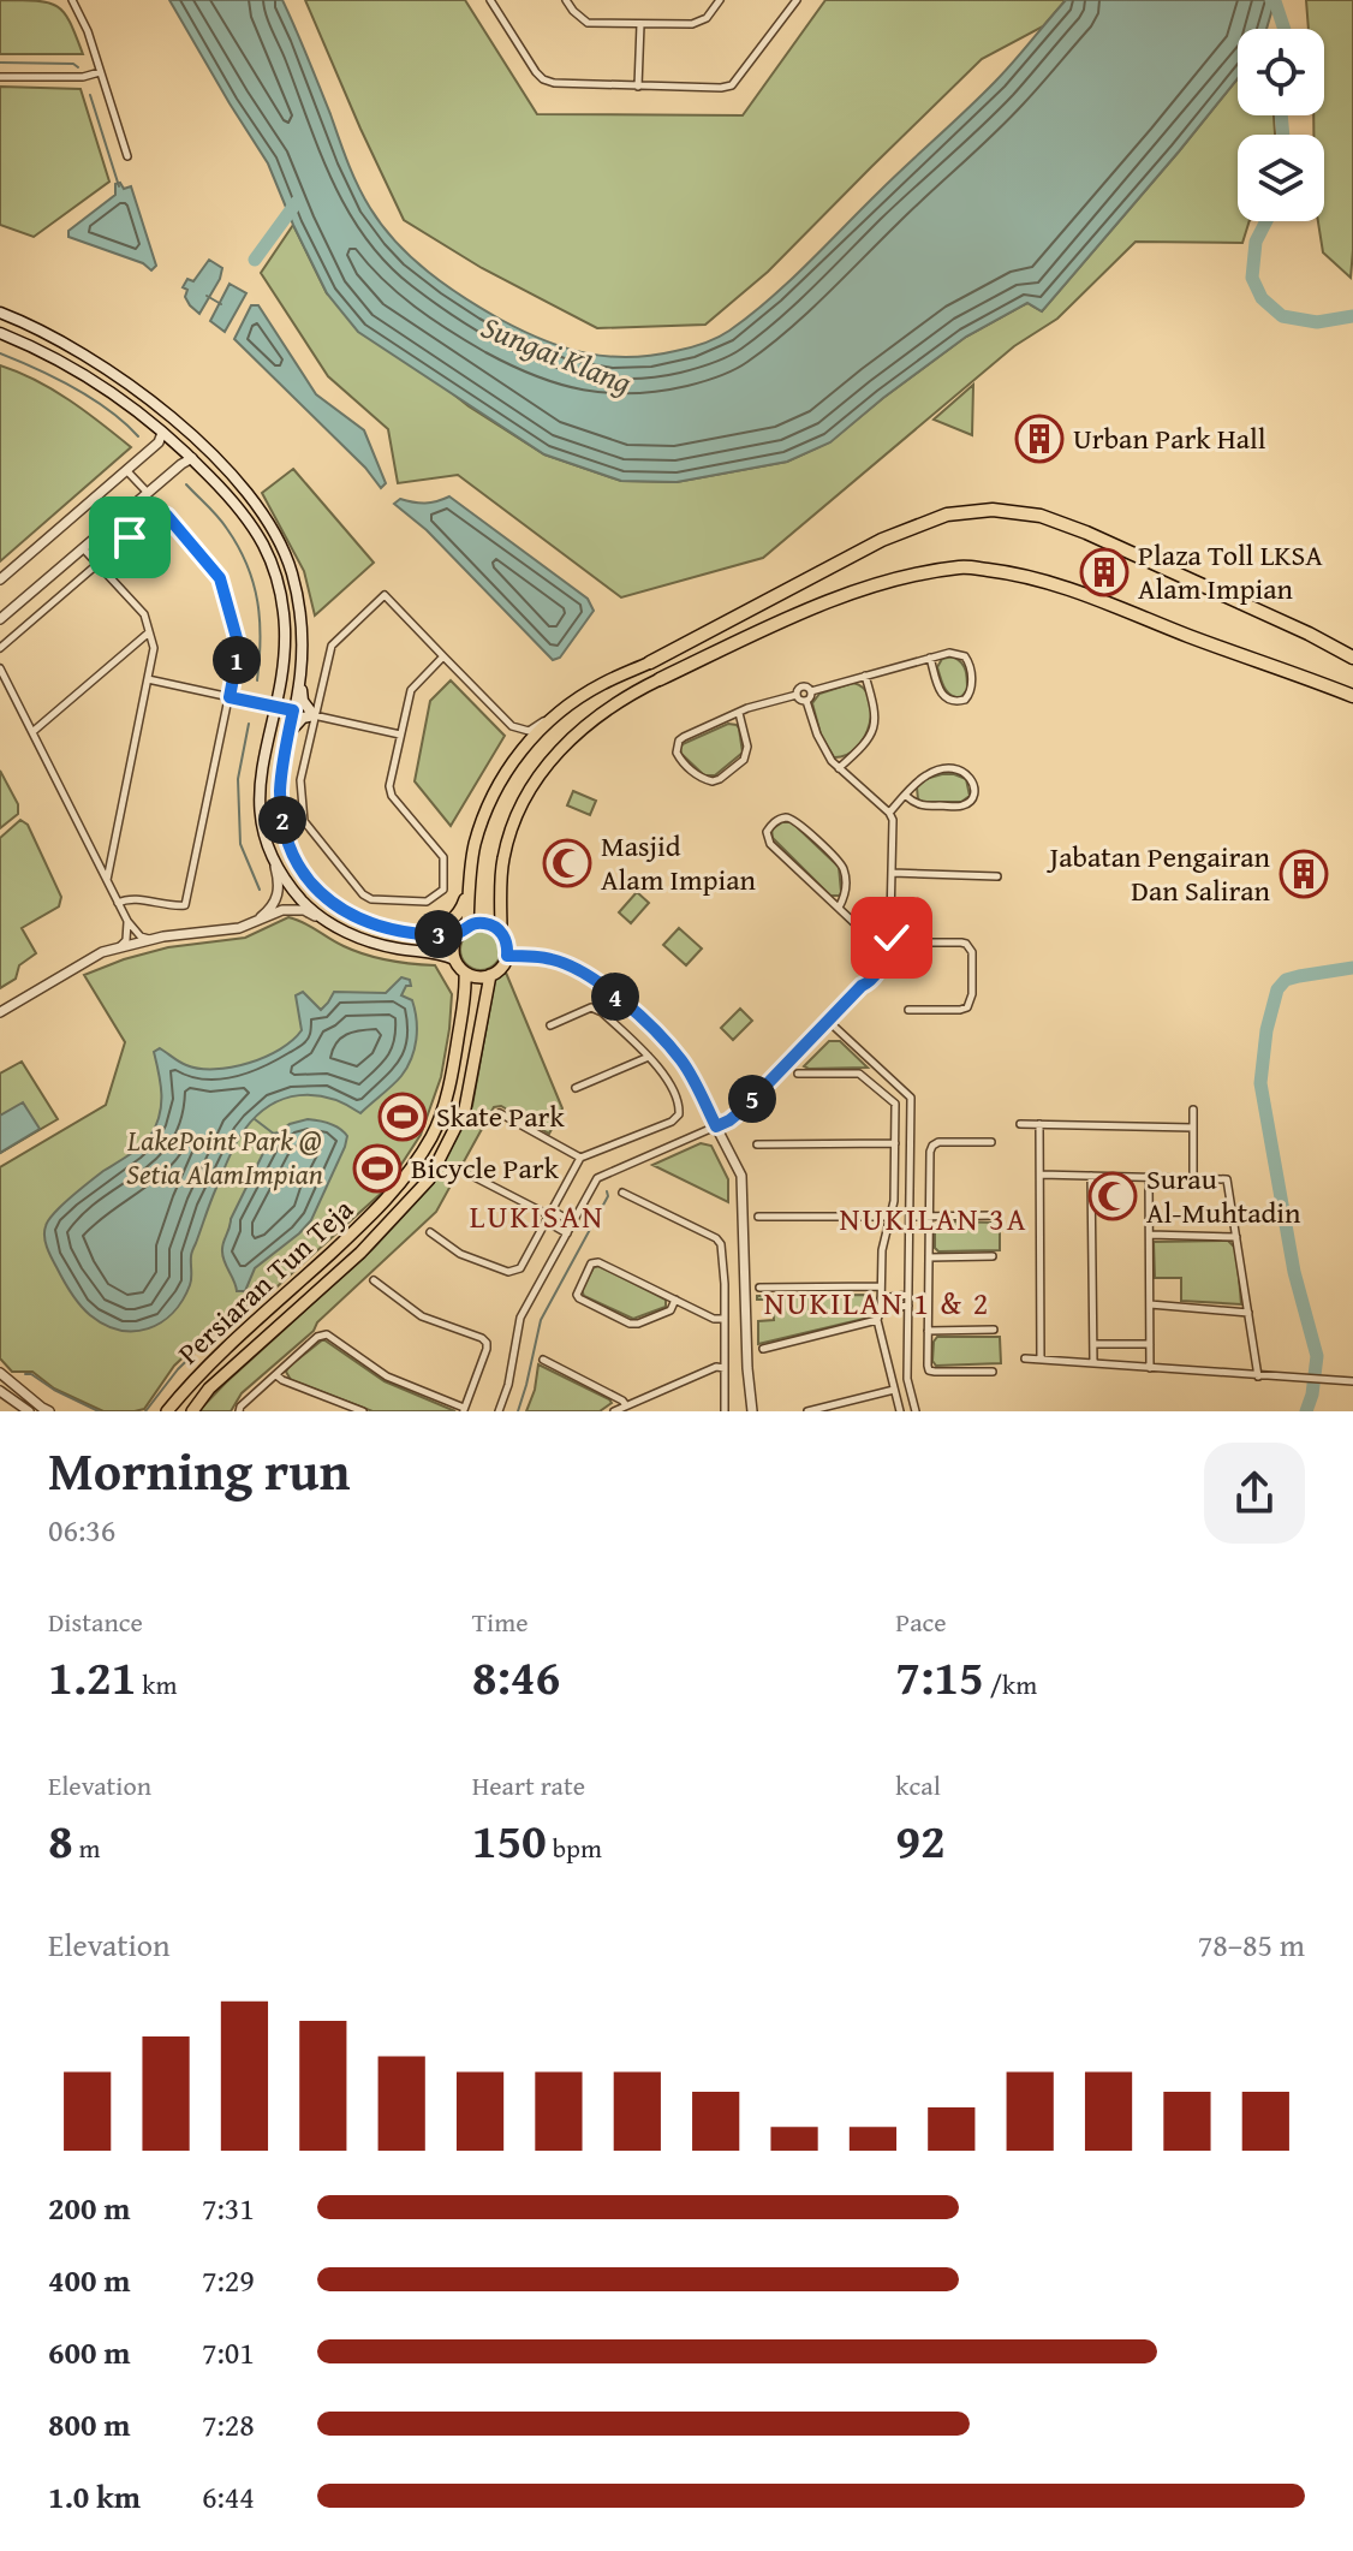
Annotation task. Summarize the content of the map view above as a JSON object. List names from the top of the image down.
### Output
{
  "streets": {
    "main road": ["Persiaran Tun Teja"]
  },
  "districts": ["LUKISAN", "NUKILAN 3A", "NUKILAN 1 & 2"],
  "water": ["Sungai Klang"],
  "parks": ["LakePoint Park @ Setia AlamImpian"],
  "places": {
    "building": ["Urban Park Hall", "Plaza Toll LKSA Alam Impian", "Jabatan Pengairan Dan Saliran"],
    "mosque": ["Masjid Alam Impian", "Surau Al-Muhtadin"],
    "sports": ["Skate Park", "Bicycle Park"]
  },
  "page": {
    "pins": [
      "1",
      "2",
      "3",
      "4",
      "5"
    ],
    "heading": ["Morning run", "06:36"],
    "stats": [
      ["Distance", "1.21 km"],
      ["Time", "8:46"],
      ["Pace", "7:15 /km"],
      ["Elevation", "8 m"],
      ["Heart rate", "150 bpm"],
      ["kcal", "92"]
    ],
    "chart": ["Elevation", "78–85 m"],
    "list": [
      {
        "name": "200 m",
        "note": "7:31"
      },
      {
        "name": "400 m",
        "note": "7:29"
      },
      {
        "name": "600 m",
        "note": "7:01"
      },
      {
        "name": "800 m",
        "note": "7:28"
      },
      {
        "name": "1.0 km",
        "note": "6:44"
      }
    ]
  }
}
